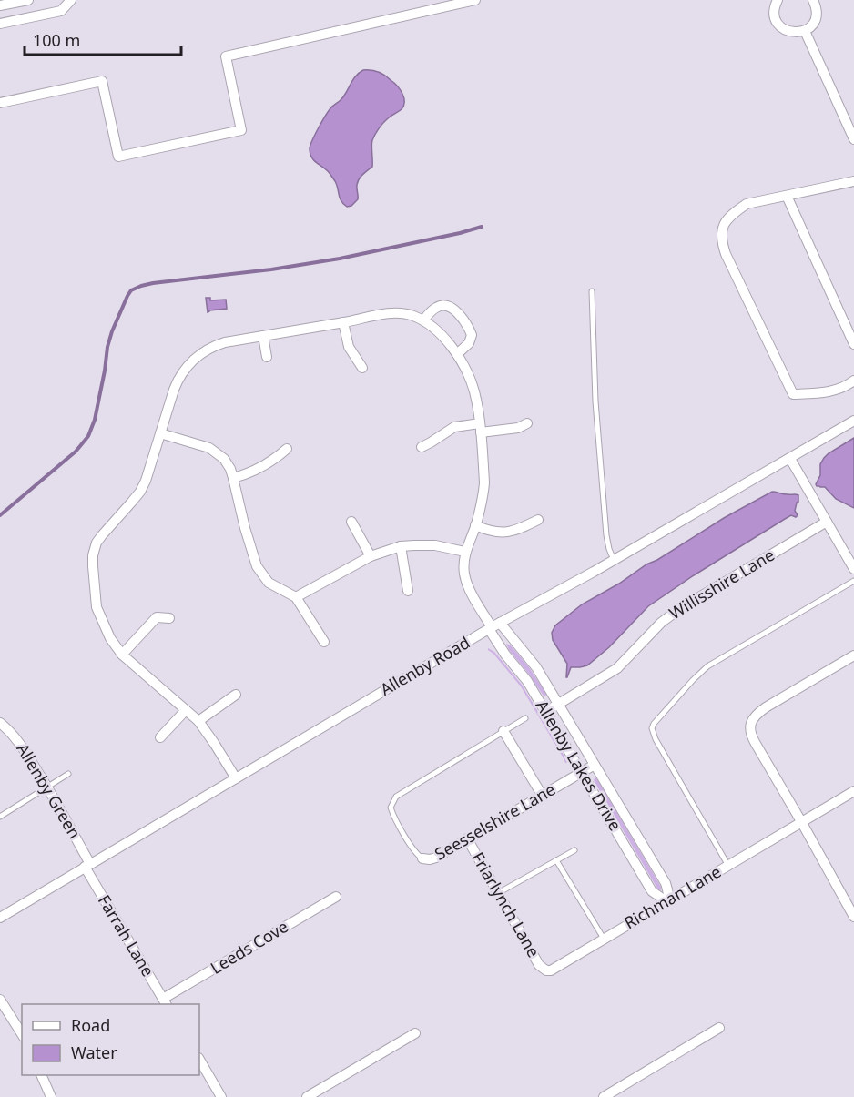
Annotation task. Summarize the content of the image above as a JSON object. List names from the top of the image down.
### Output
{
  "streets": {
    "street": [
      "Willisshire Lane",
      "Allenby Road",
      "Allenby Lakes Drive",
      "Allenby Green",
      "Seesselshire Lane",
      "Richman Lane",
      "Friarlynch Lane",
      "Farrah Lane",
      "Leeds Cove"
    ]
  },
  "crossings": [
    ["Willisshire Lane", "Allenby Lakes Drive"],
    ["Allenby Road", "Allenby Lakes Drive"],
    ["Allenby Road", "Allenby Green"],
    ["Allenby Road", "Farrah Lane"],
    ["Allenby Lakes Drive", "Seesselshire Lane"],
    ["Allenby Lakes Drive", "Richman Lane"],
    ["Allenby Green", "Farrah Lane"],
    ["Seesselshire Lane", "Friarlynch Lane"],
    ["Richman Lane", "Friarlynch Lane"],
    ["Farrah Lane", "Leeds Cove"]
  ],
  "legend": ["Road", "Water"],
  "scale_bar": "100 m"
}
